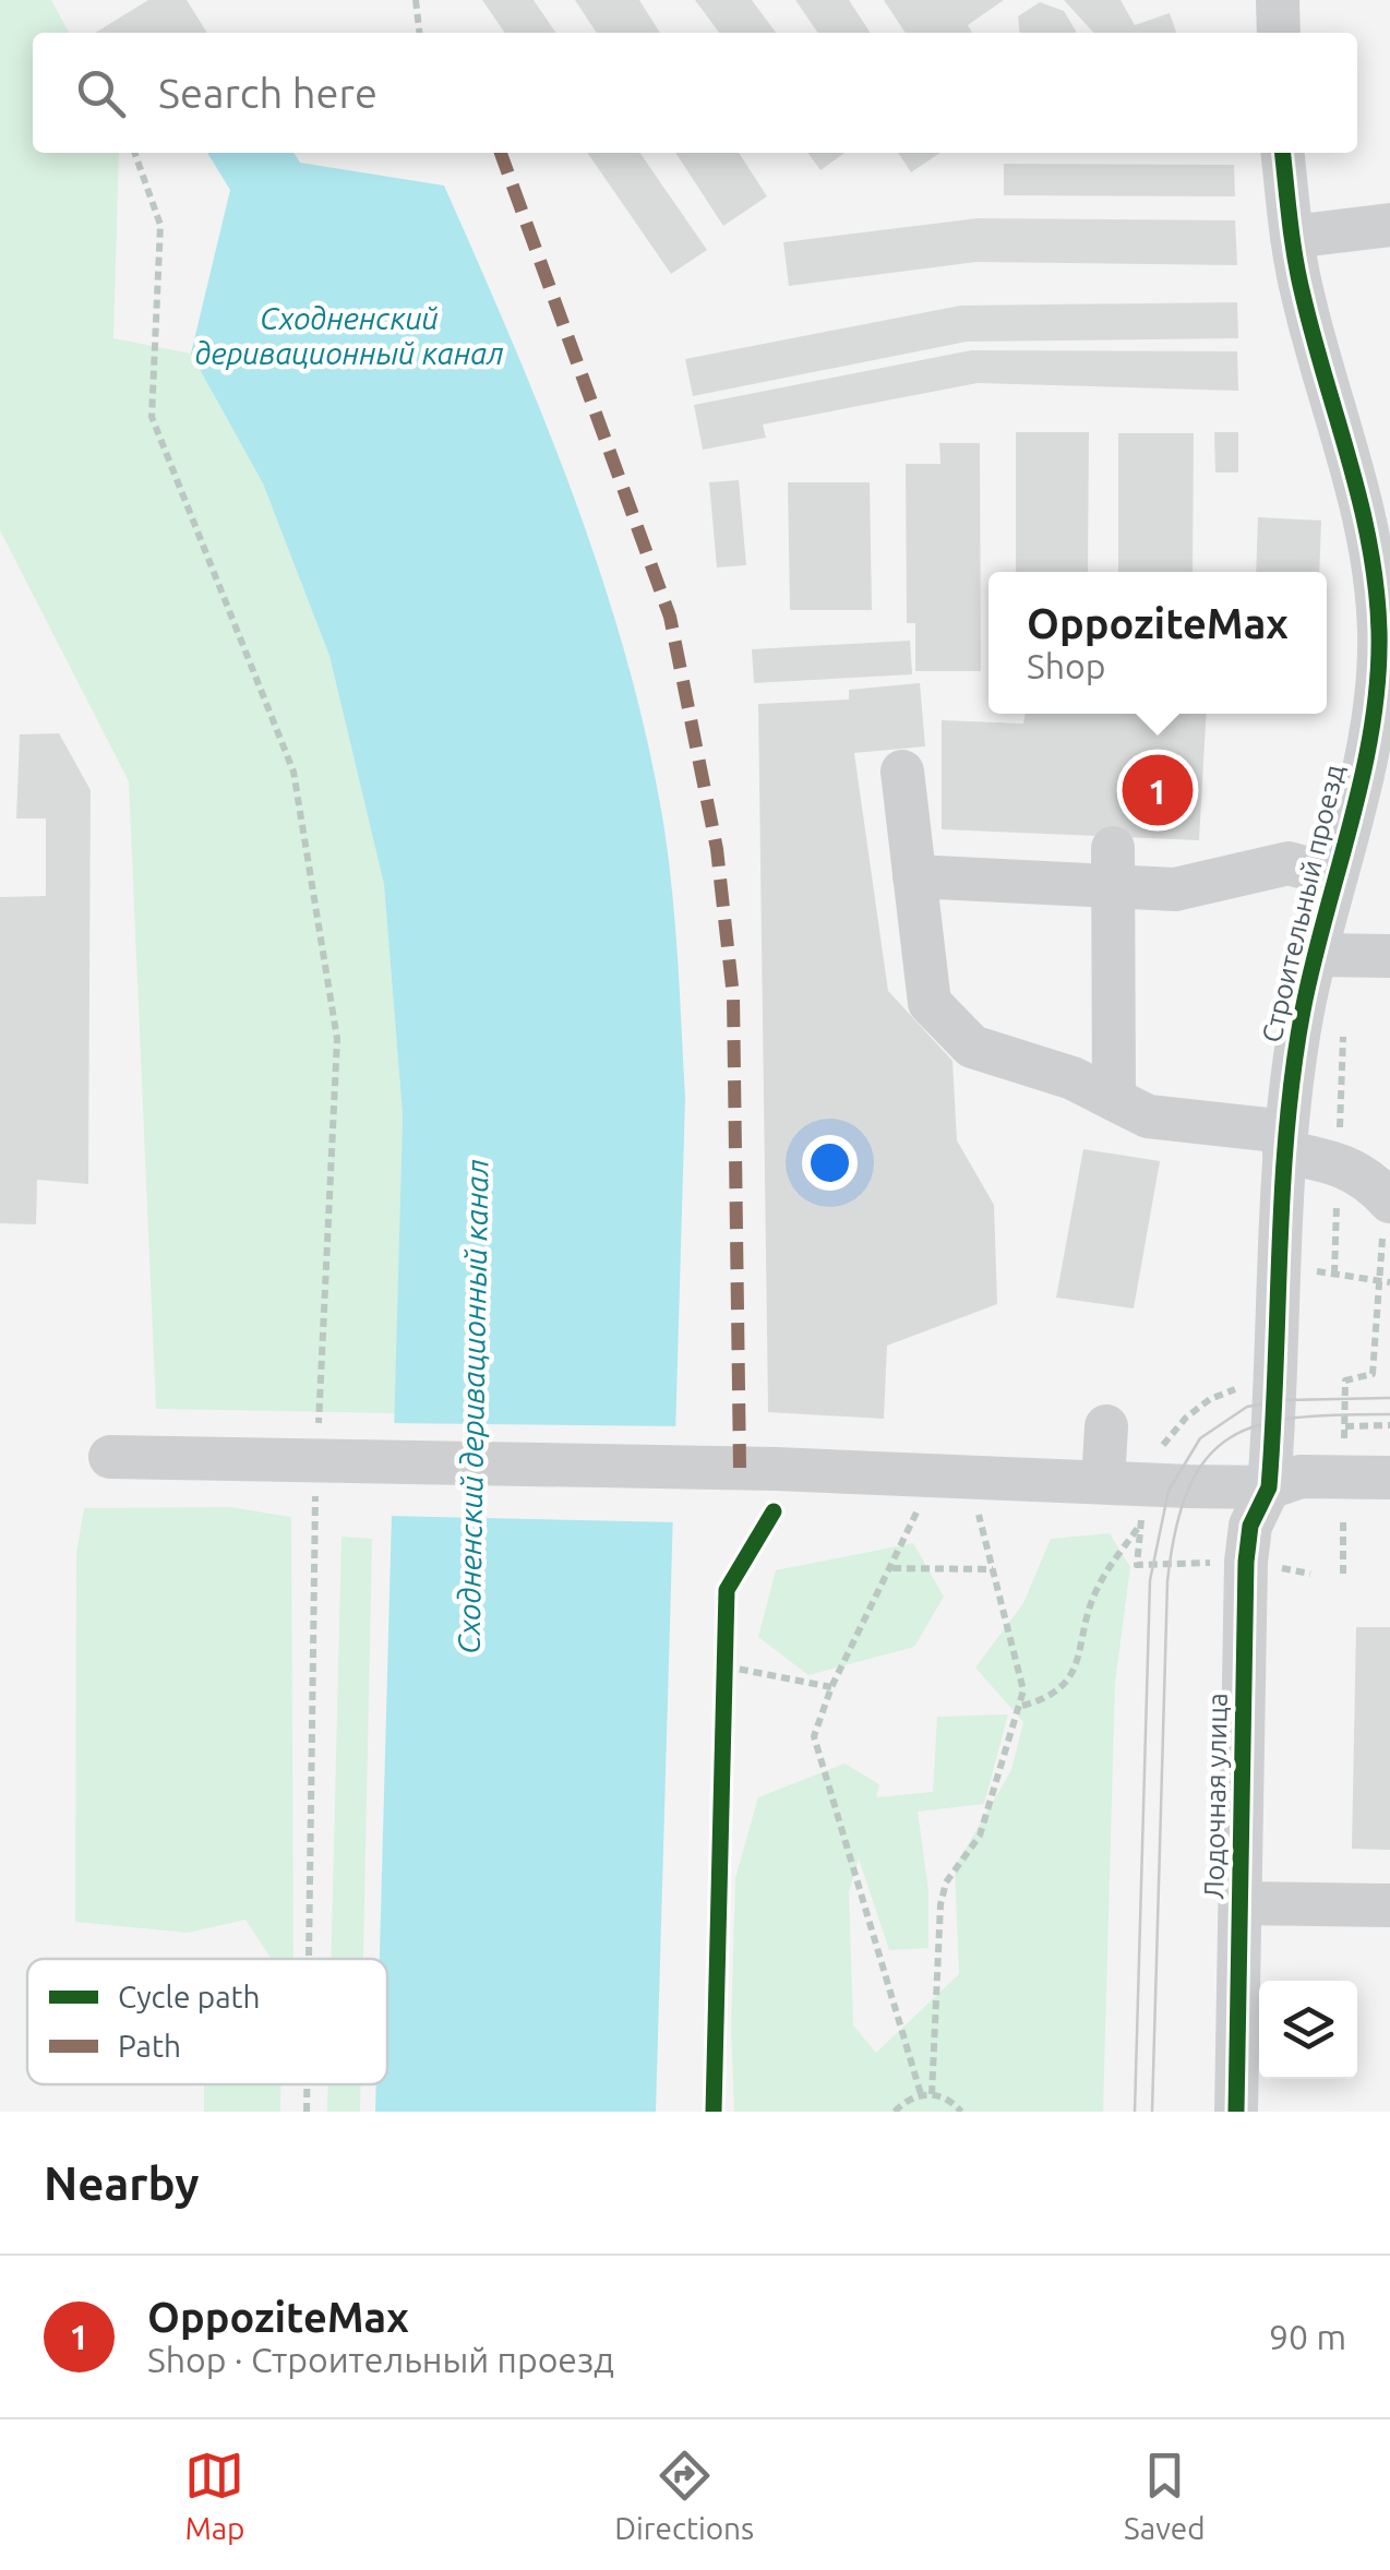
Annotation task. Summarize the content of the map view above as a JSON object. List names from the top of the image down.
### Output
{
  "streets": {
    "street": ["Строительный проезд", "Лодочная улица"]
  },
  "crossings": [
    ["Строительный проезд", "Лодочная улица"]
  ],
  "water": ["Сходненский деривационный канал"],
  "legend": ["Cycle path", "Path"],
  "page": {
    "search": "Search here",
    "popup": ["OppoziteMax", "Shop"],
    "pins": "1",
    "heading": "Nearby",
    "list": [
      {
        "mark": "1",
        "name": "OppoziteMax",
        "note": "Shop · Строительный проезд",
        "value": "90 m"
      }
    ],
    "nav": ["Map", "Directions", "Saved"]
  }
}
